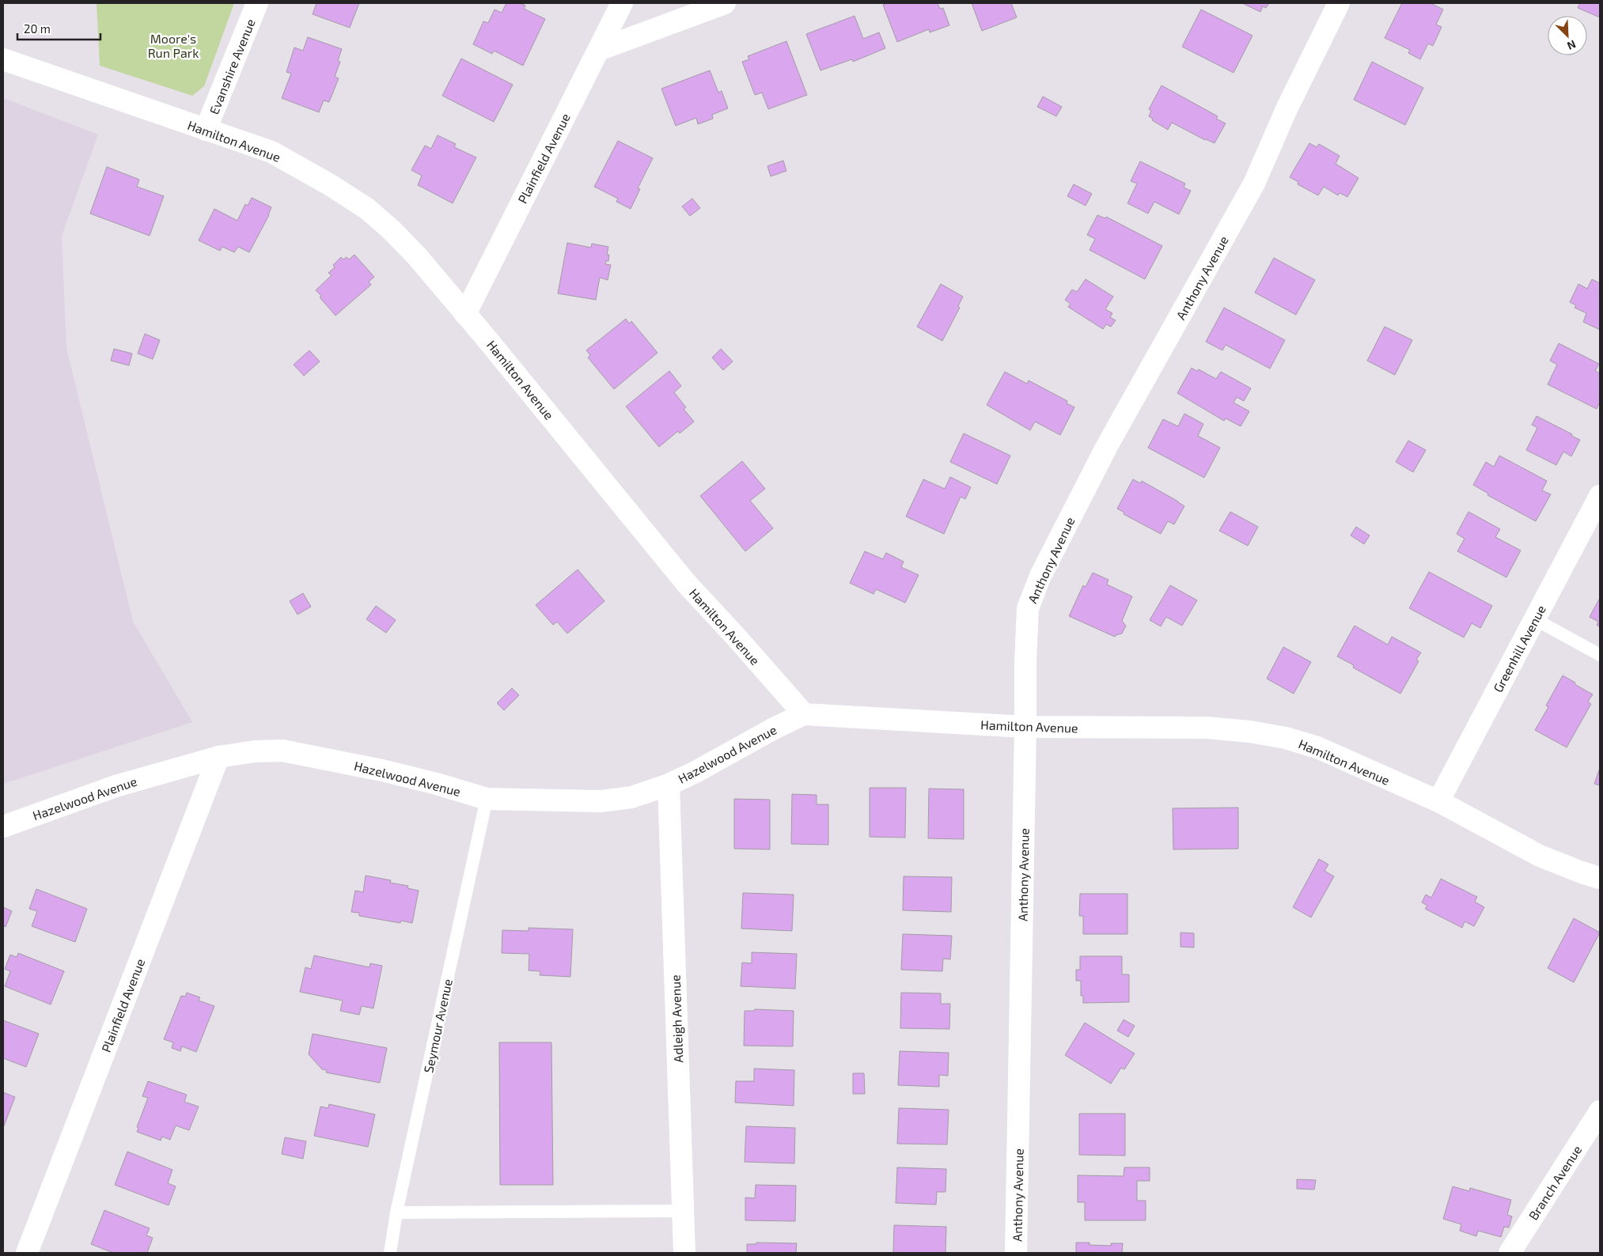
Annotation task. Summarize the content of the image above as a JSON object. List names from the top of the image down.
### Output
{
  "streets": {
    "street": [
      "Evanshire Avenue",
      "Hamilton Avenue",
      "Plainfield Avenue",
      "Anthony Avenue",
      "Greenhill Avenue",
      "Hazelwood Avenue",
      "Adleigh Avenue",
      "Branch Avenue"
    ],
    "lane": ["Seymour Avenue"]
  },
  "crossings": [
    ["Evanshire Avenue", "Hamilton Avenue"],
    ["Hamilton Avenue", "Plainfield Avenue"],
    ["Hamilton Avenue", "Anthony Avenue"],
    ["Hamilton Avenue", "Greenhill Avenue"],
    ["Hamilton Avenue", "Hazelwood Avenue"],
    ["Plainfield Avenue", "Hazelwood Avenue"],
    ["Hazelwood Avenue", "Adleigh Avenue"],
    ["Hazelwood Avenue", "Seymour Avenue"]
  ],
  "parks": ["Moore's Run Park"],
  "scale_bar": "20 m",
  "north": "bottom right"
}
